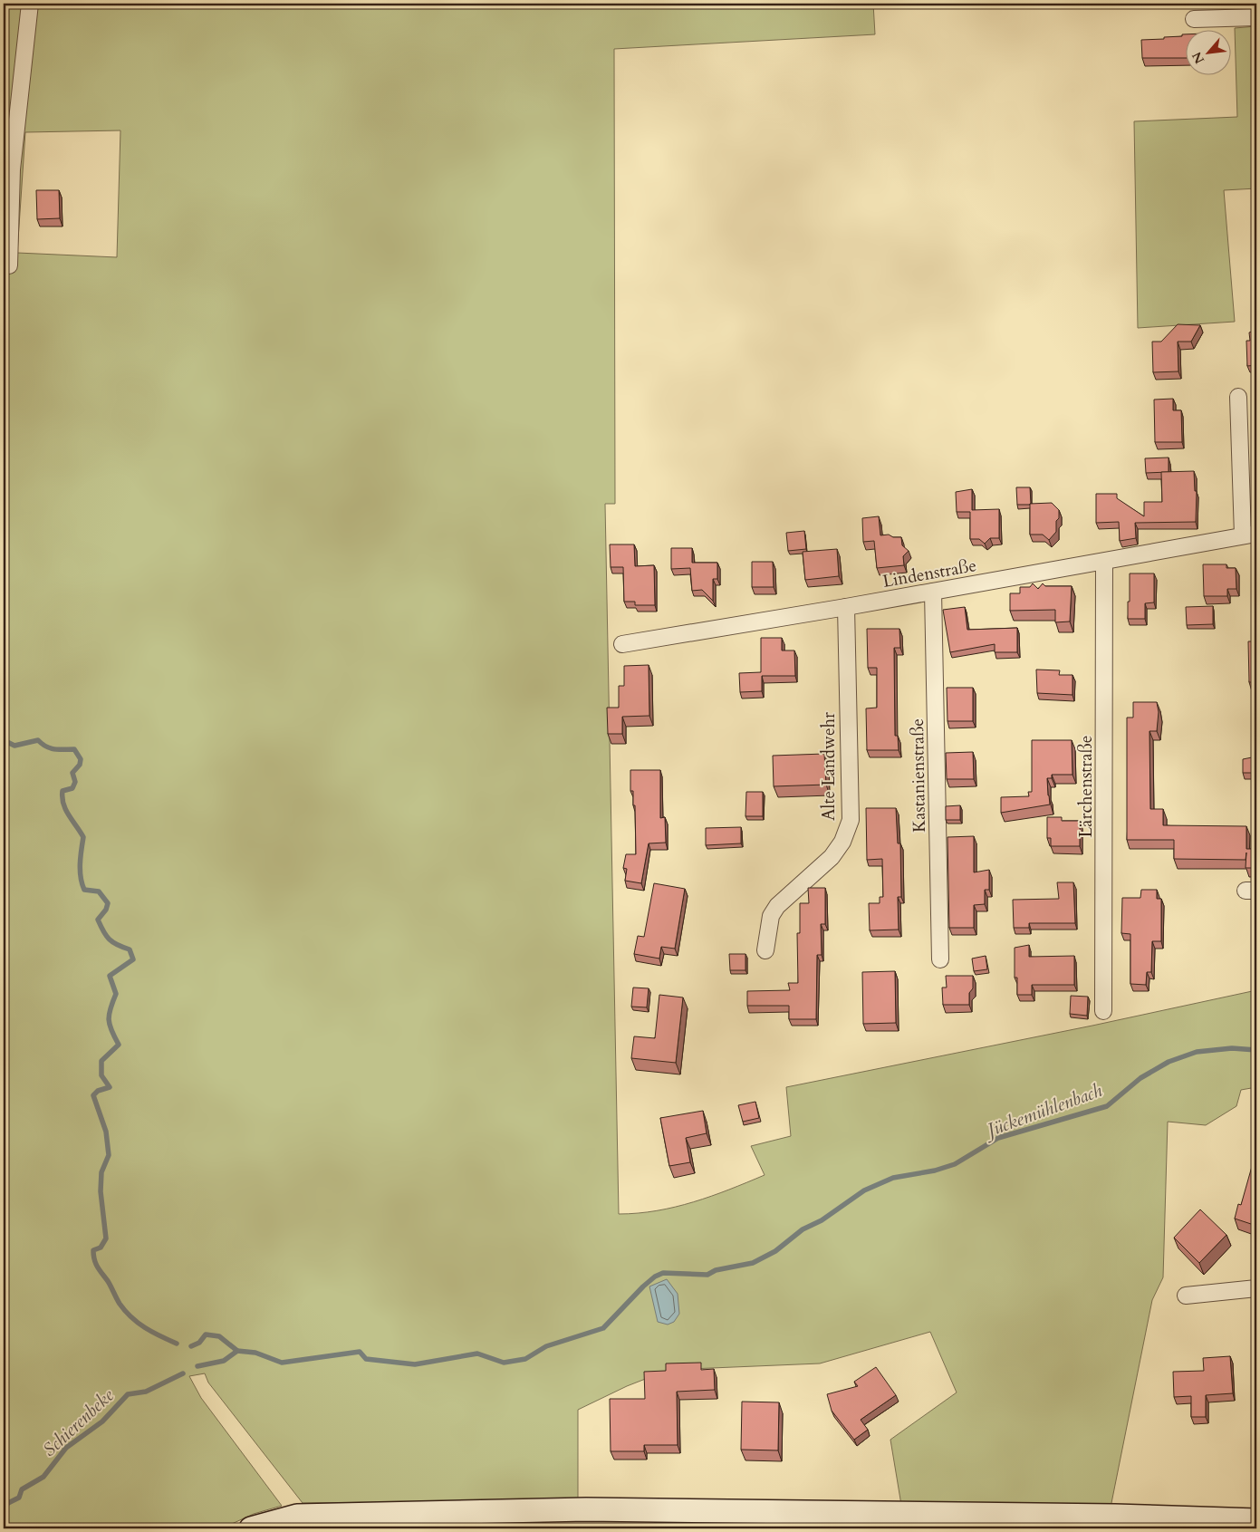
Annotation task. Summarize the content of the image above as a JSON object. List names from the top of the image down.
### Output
{
  "streets": {
    "street": [
      "Lindenstraße",
      "Alte Landwehr",
      "Kastanienstraße",
      "Lärchenstraße"
    ]
  },
  "crossings": [
    ["Lindenstraße", "Alte Landwehr"],
    ["Lindenstraße", "Kastanienstraße"],
    ["Lindenstraße", "Lärchenstraße"]
  ],
  "water": ["Jückemühlenbach", "Schierenbeke"],
  "north": "bottom left"
}
